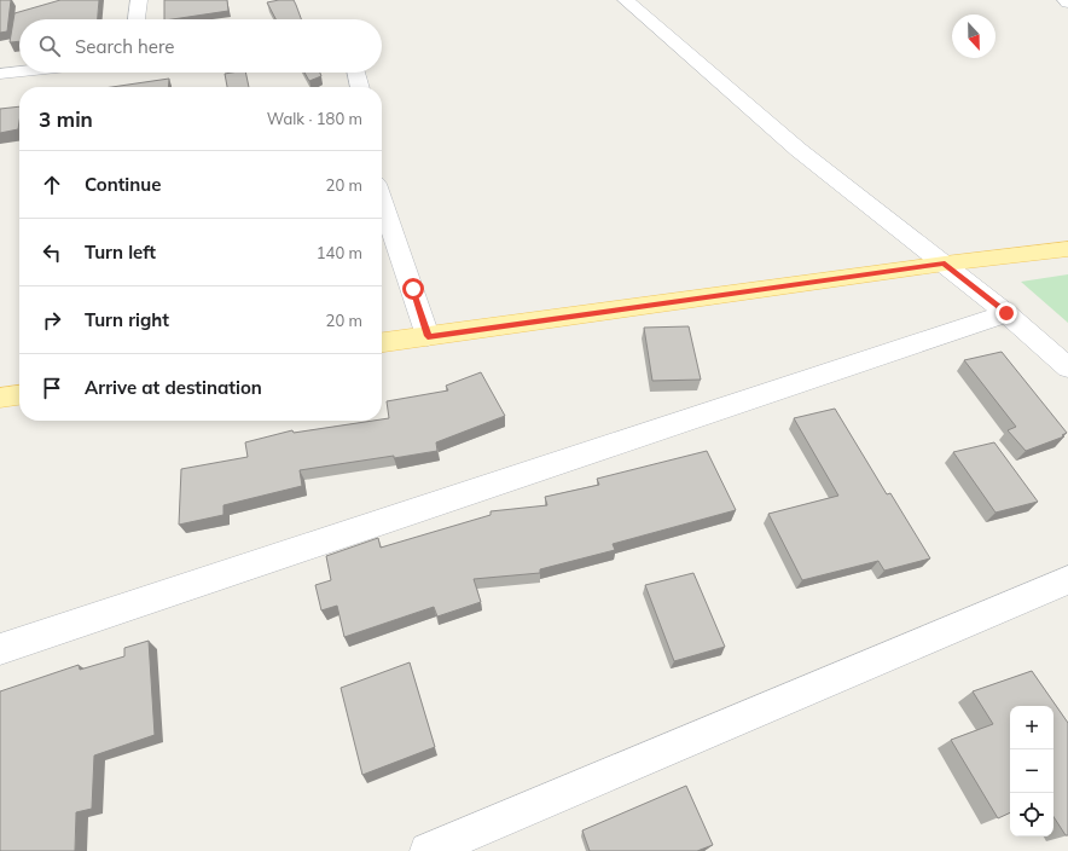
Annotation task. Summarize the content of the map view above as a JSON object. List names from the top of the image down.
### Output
{
  "north": "bottom",
  "page": {
    "search": "Search here",
    "heading": ["3 min", "Walk · 180 m"],
    "list": [
      ["Continue", "20 m"],
      ["Turn left", "140 m"],
      ["Turn right", "20 m"],
      "Arrive at destination"
    ],
    "map_buttons": ["+", "−"]
  }
}
